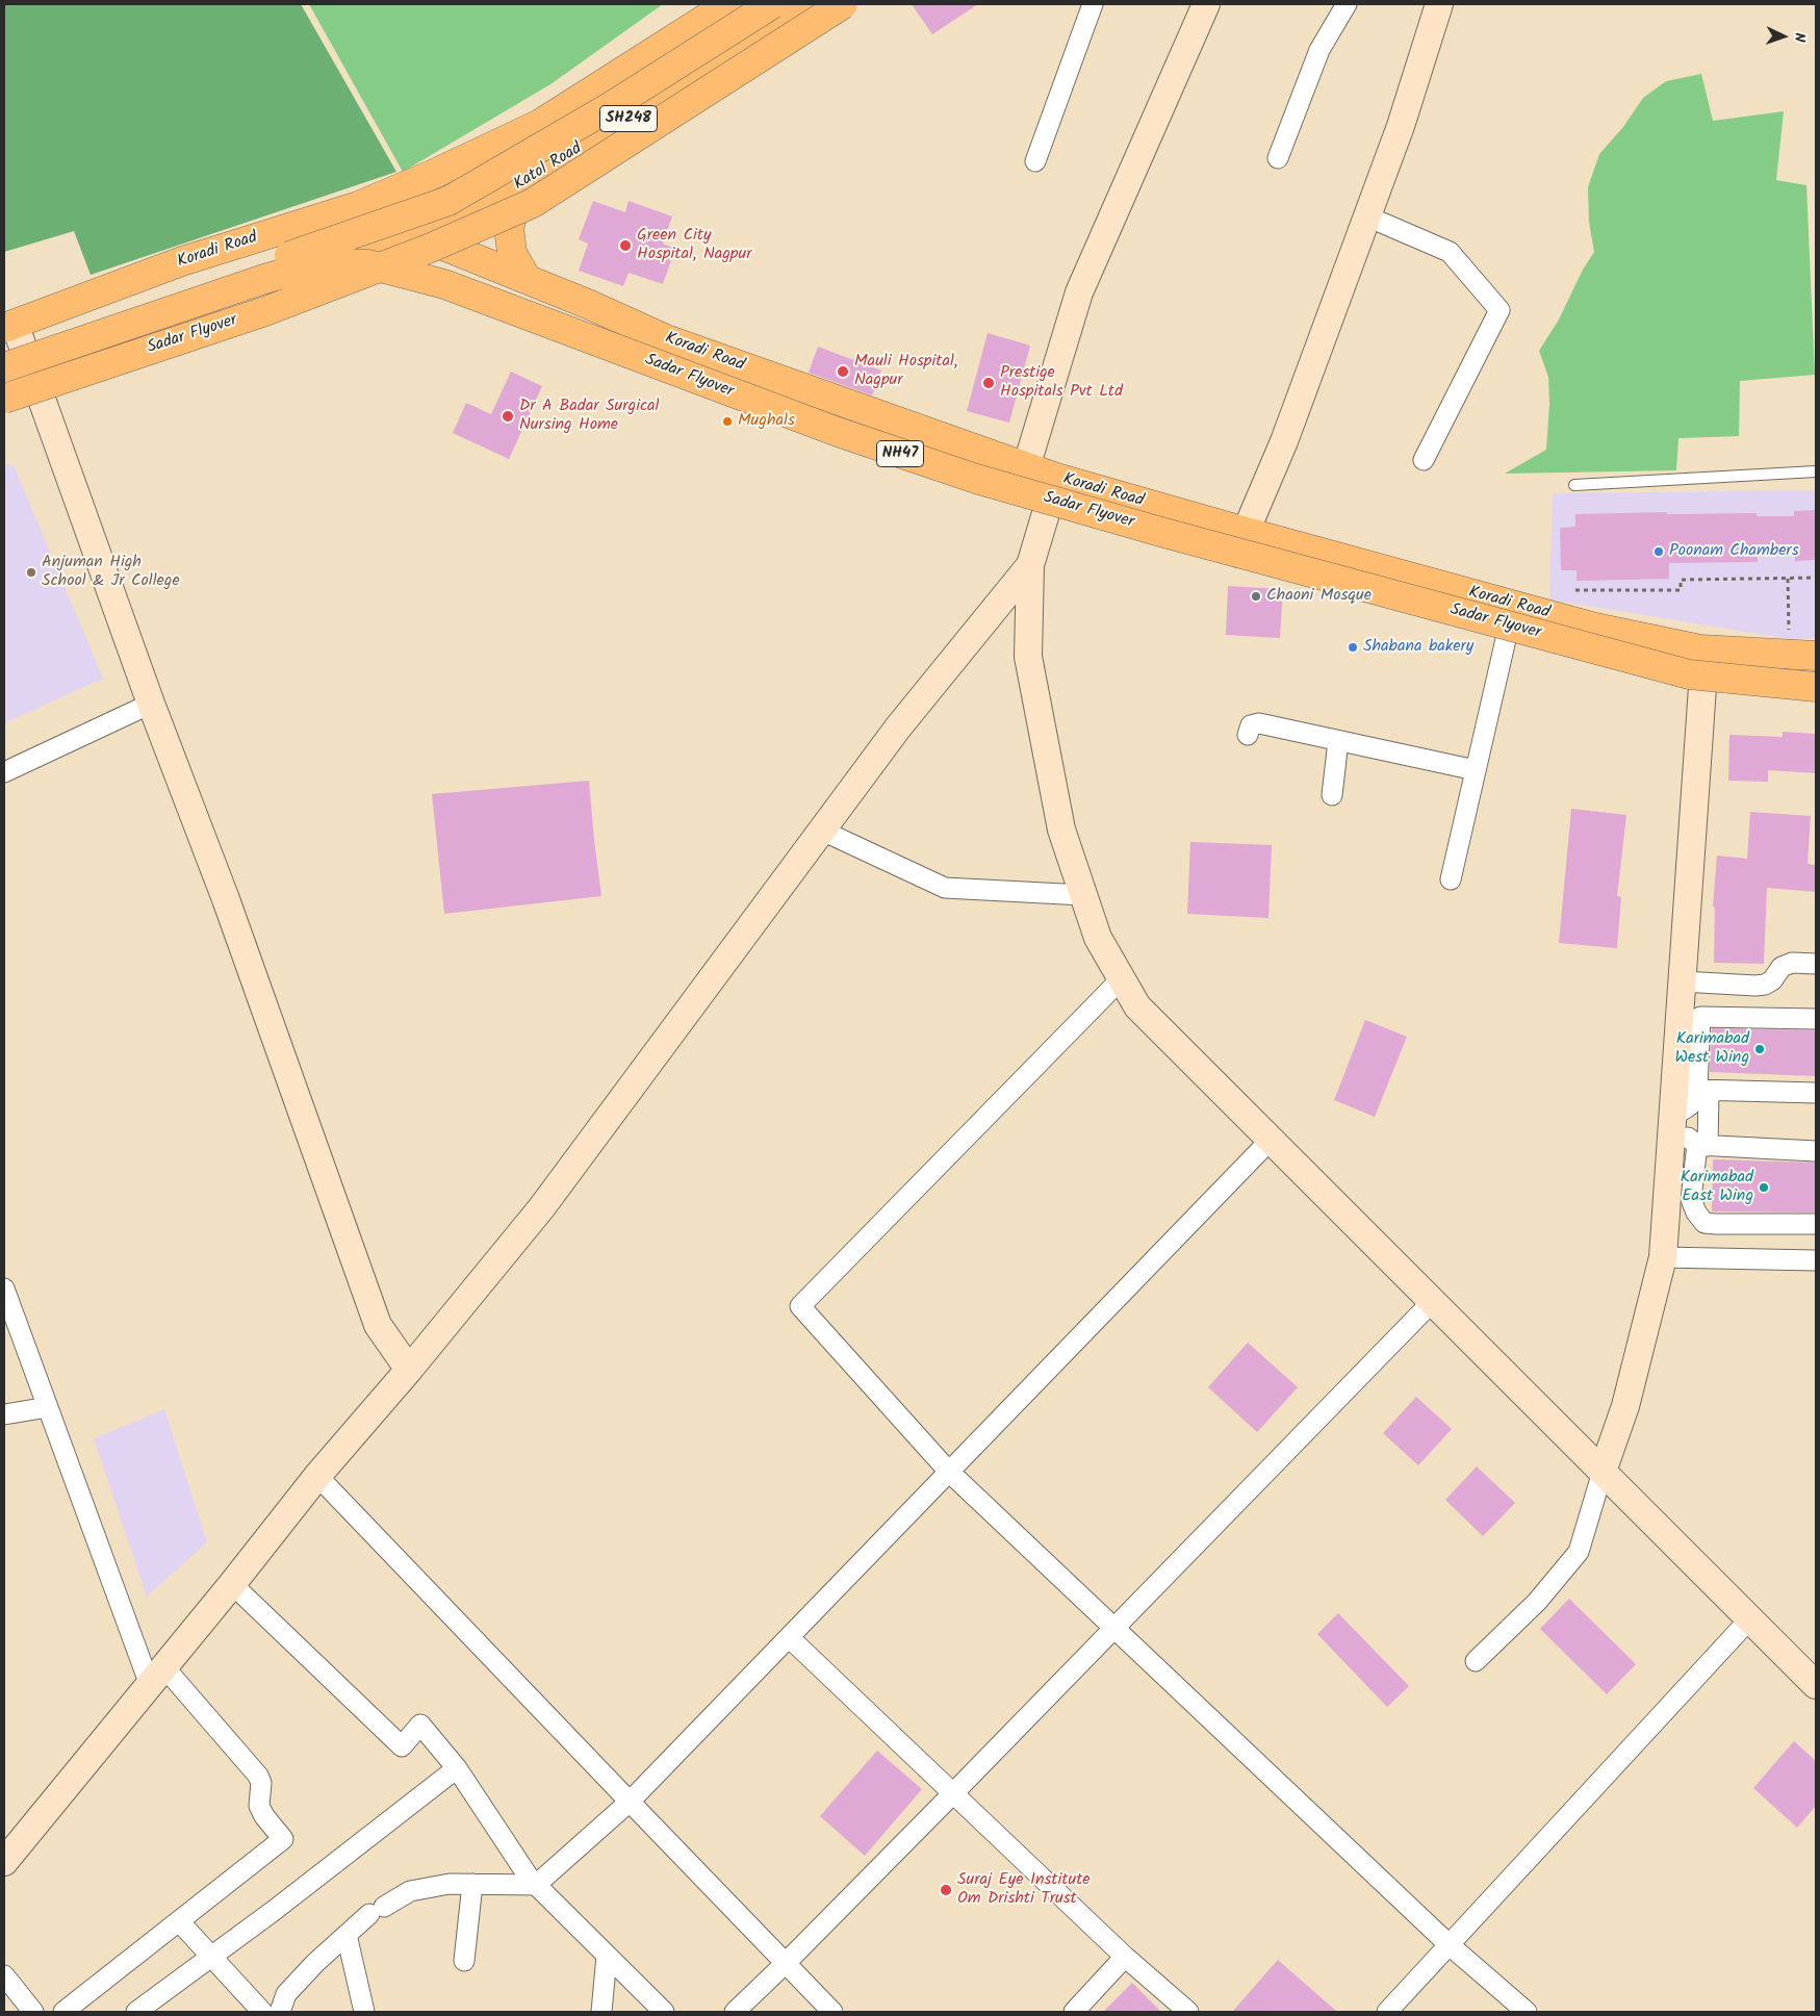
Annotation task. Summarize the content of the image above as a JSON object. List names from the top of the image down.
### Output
{
  "streets": {
    "main road": [
      "SH248",
      "Katol Road",
      "Koradi Road",
      "Sadar Flyover",
      "NH47"
    ]
  },
  "crossings": [
    ["Katol Road", "Koradi Road"]
  ],
  "places": [
    "Green City Hospital, Nagpur",
    "Mauli Hospital, Nagpur",
    "Prestige Hospitals Pvt Ltd",
    "Dr A Badar Surgical Nursing Home",
    "Mughals",
    "Poonam Chambers",
    "Anjuman High School & Jr College",
    "Chaoni Mosque",
    "Shabana bakery",
    "Karimabad West Wing",
    "Karimabad East Wing",
    "Suraj Eye Institute Om Drishti Trust"
  ],
  "north": "right"
}
